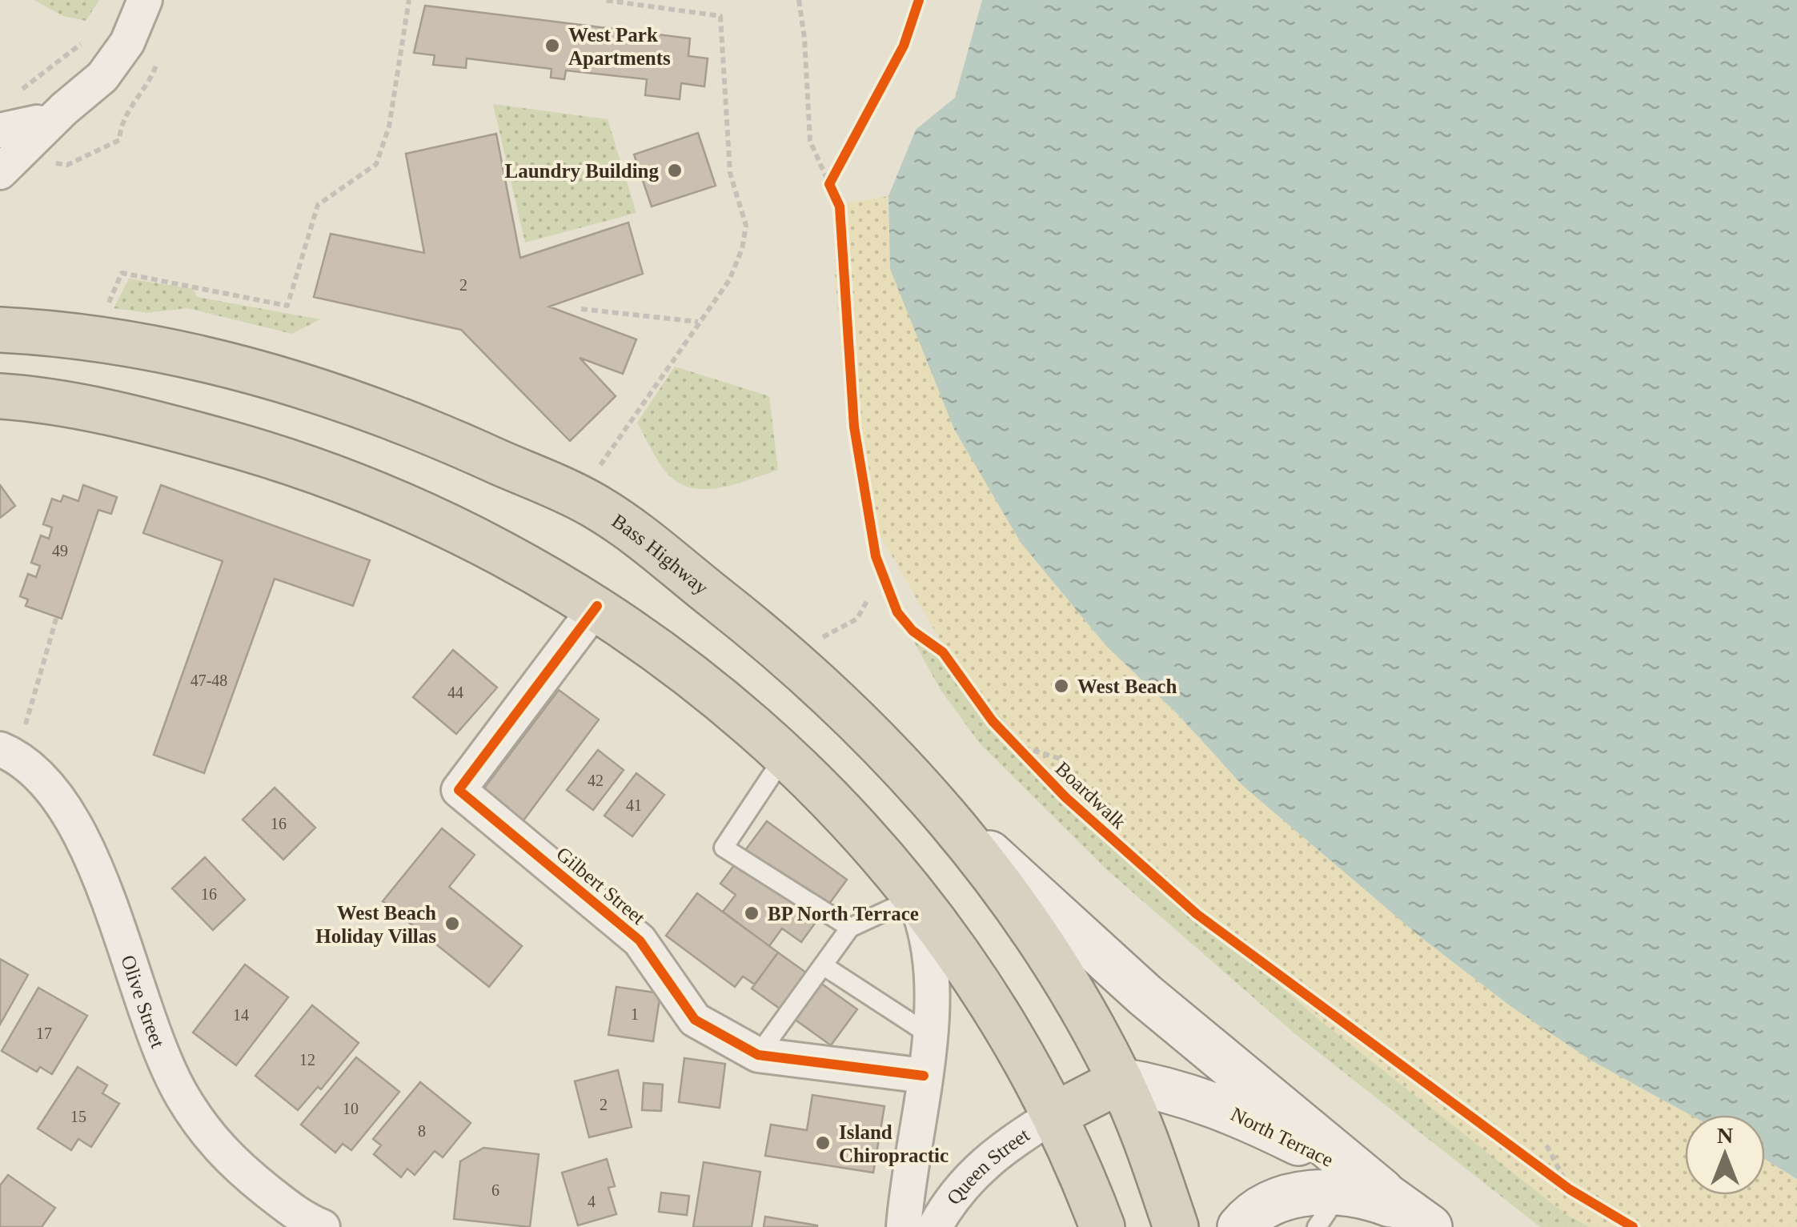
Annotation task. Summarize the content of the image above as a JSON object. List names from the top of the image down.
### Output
{
  "streets": {
    "highway": ["Bass Highway"],
    "street": [
      "Gilbert Street",
      "Olive Street",
      "North Terrace",
      "Queen Street"
    ],
    "cycle path": ["Boardwalk"]
  },
  "crossings": [
    ["Bass Highway", "North Terrace"]
  ],
  "places": [
    "West Park Apartments",
    "Laundry Building",
    "West Beach",
    "BP North Terrace",
    "West Beach Holiday Villas",
    "Island Chiropractic"
  ],
  "house_numbers": [
    "2",
    "49",
    "47-48",
    "44",
    "42",
    "41",
    "16",
    "16",
    "1",
    "14",
    "17",
    "12",
    "2",
    "10",
    "15",
    "8",
    "6",
    "4"
  ],
  "north": "top"
}
